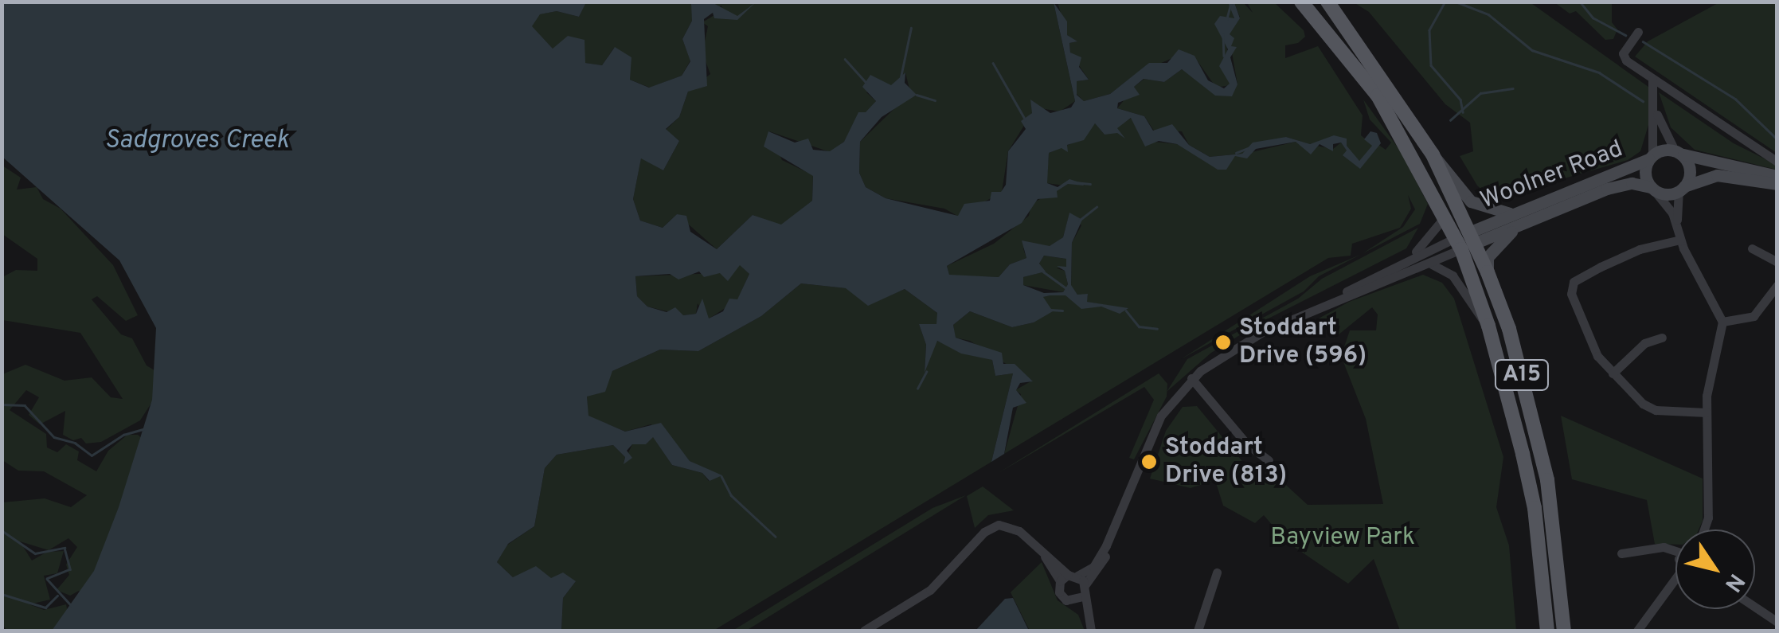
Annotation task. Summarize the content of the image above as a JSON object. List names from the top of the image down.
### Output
{
  "streets": {
    "main road": ["Woolner Road", "A15"]
  },
  "crossings": [
    ["Woolner Road", "A15"]
  ],
  "water": ["Sadgroves Creek"],
  "parks": ["Bayview Park"],
  "places": ["Stoddart Drive (596)", "Stoddart Drive (813)"],
  "north": "bottom right"
}
